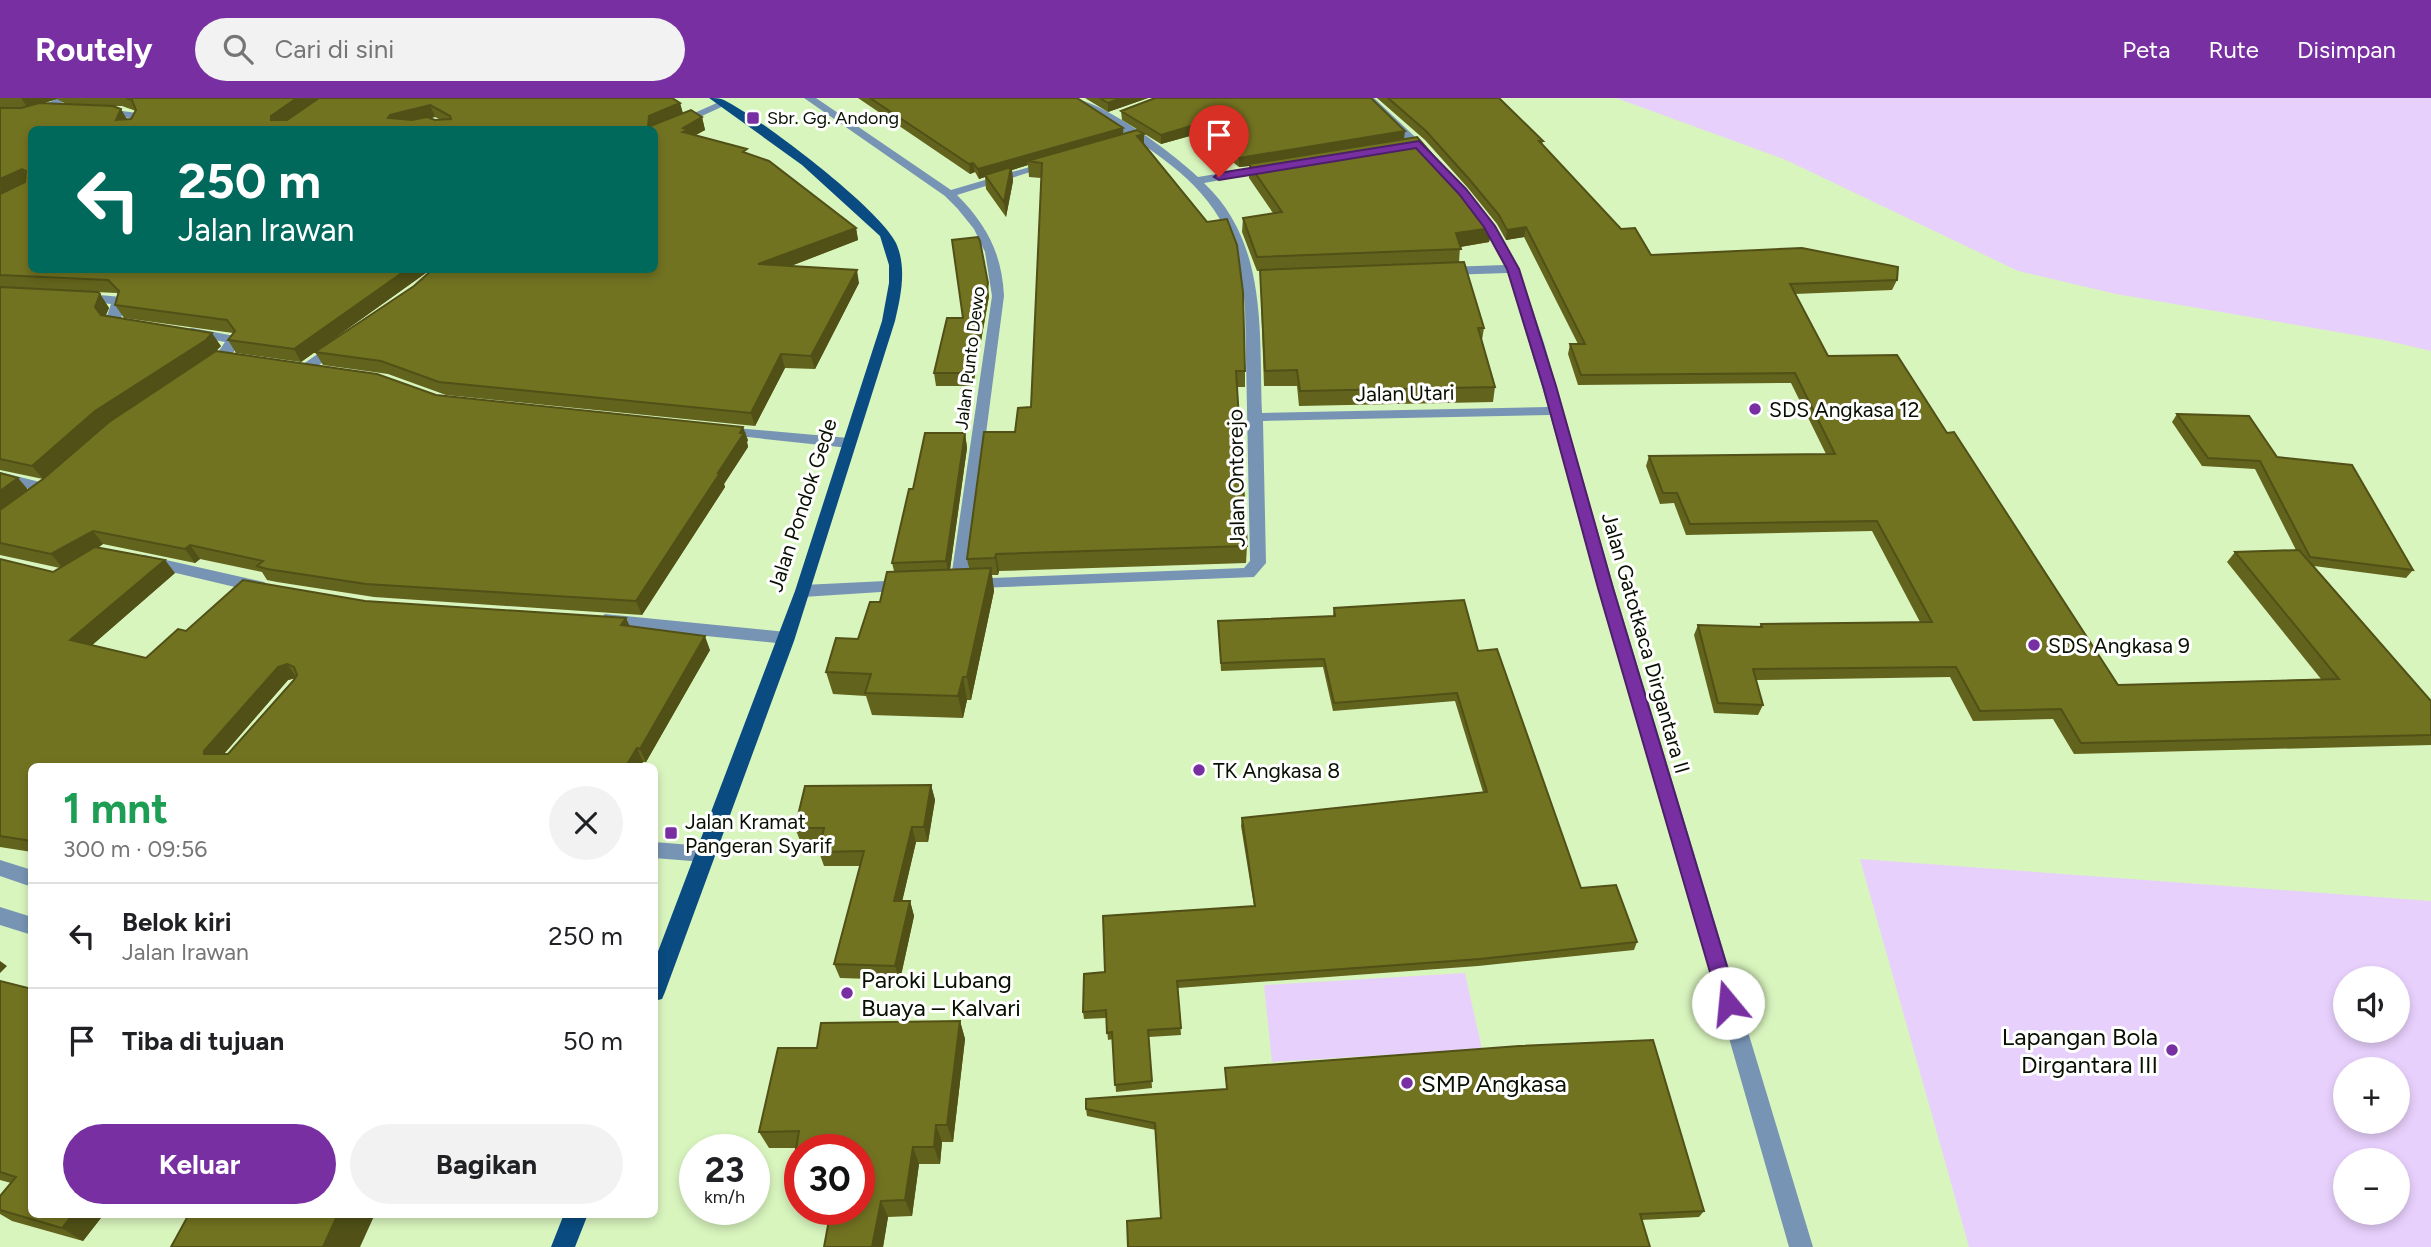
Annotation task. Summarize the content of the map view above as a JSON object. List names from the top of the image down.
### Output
{
  "streets": {
    "main road": ["Jalan Pondok Gede"],
    "street": [
      "Jalan Punto Dewo",
      "Jalan Utari",
      "Jalan Ontorejo",
      "Jalan Gatotkaca Dirgantara II"
    ]
  },
  "crossings": [
    ["Jalan Punto Dewo", "Jalan Ontorejo"],
    ["Jalan Utari", "Jalan Ontorejo"],
    ["Jalan Utari", "Jalan Gatotkaca Dirgantara II"]
  ],
  "places": {
    "transit": ["Sbr. Gg. Andong", "Jalan Kramat Pangeran Syarif"],
    "other": [
      "SDS Angkasa 12",
      "SDS Angkasa 9",
      "TK Angkasa 8",
      "Paroki Lubang Buaya – Kalvari",
      "Lapangan Bola Dirgantara III",
      "SMP Angkasa"
    ]
  },
  "page": {
    "header": "Routely",
    "search": "Cari di sini",
    "nav": ["Peta", "Rute", "Disimpan"],
    "turn": ["250 m", "Jalan Irawan"],
    "heading": ["1 mnt", "300 m · 09:56"],
    "list": [
      {
        "name": "Belok kiri",
        "note": "Jalan Irawan",
        "value": "250 m"
      },
      {
        "name": "Tiba di tujuan",
        "value": "50 m"
      }
    ],
    "map_buttons": ["+", "−"],
    "buttons": ["Keluar", "Bagikan"],
    "speed": "23 km/h",
    "limit": "30"
  }
}
